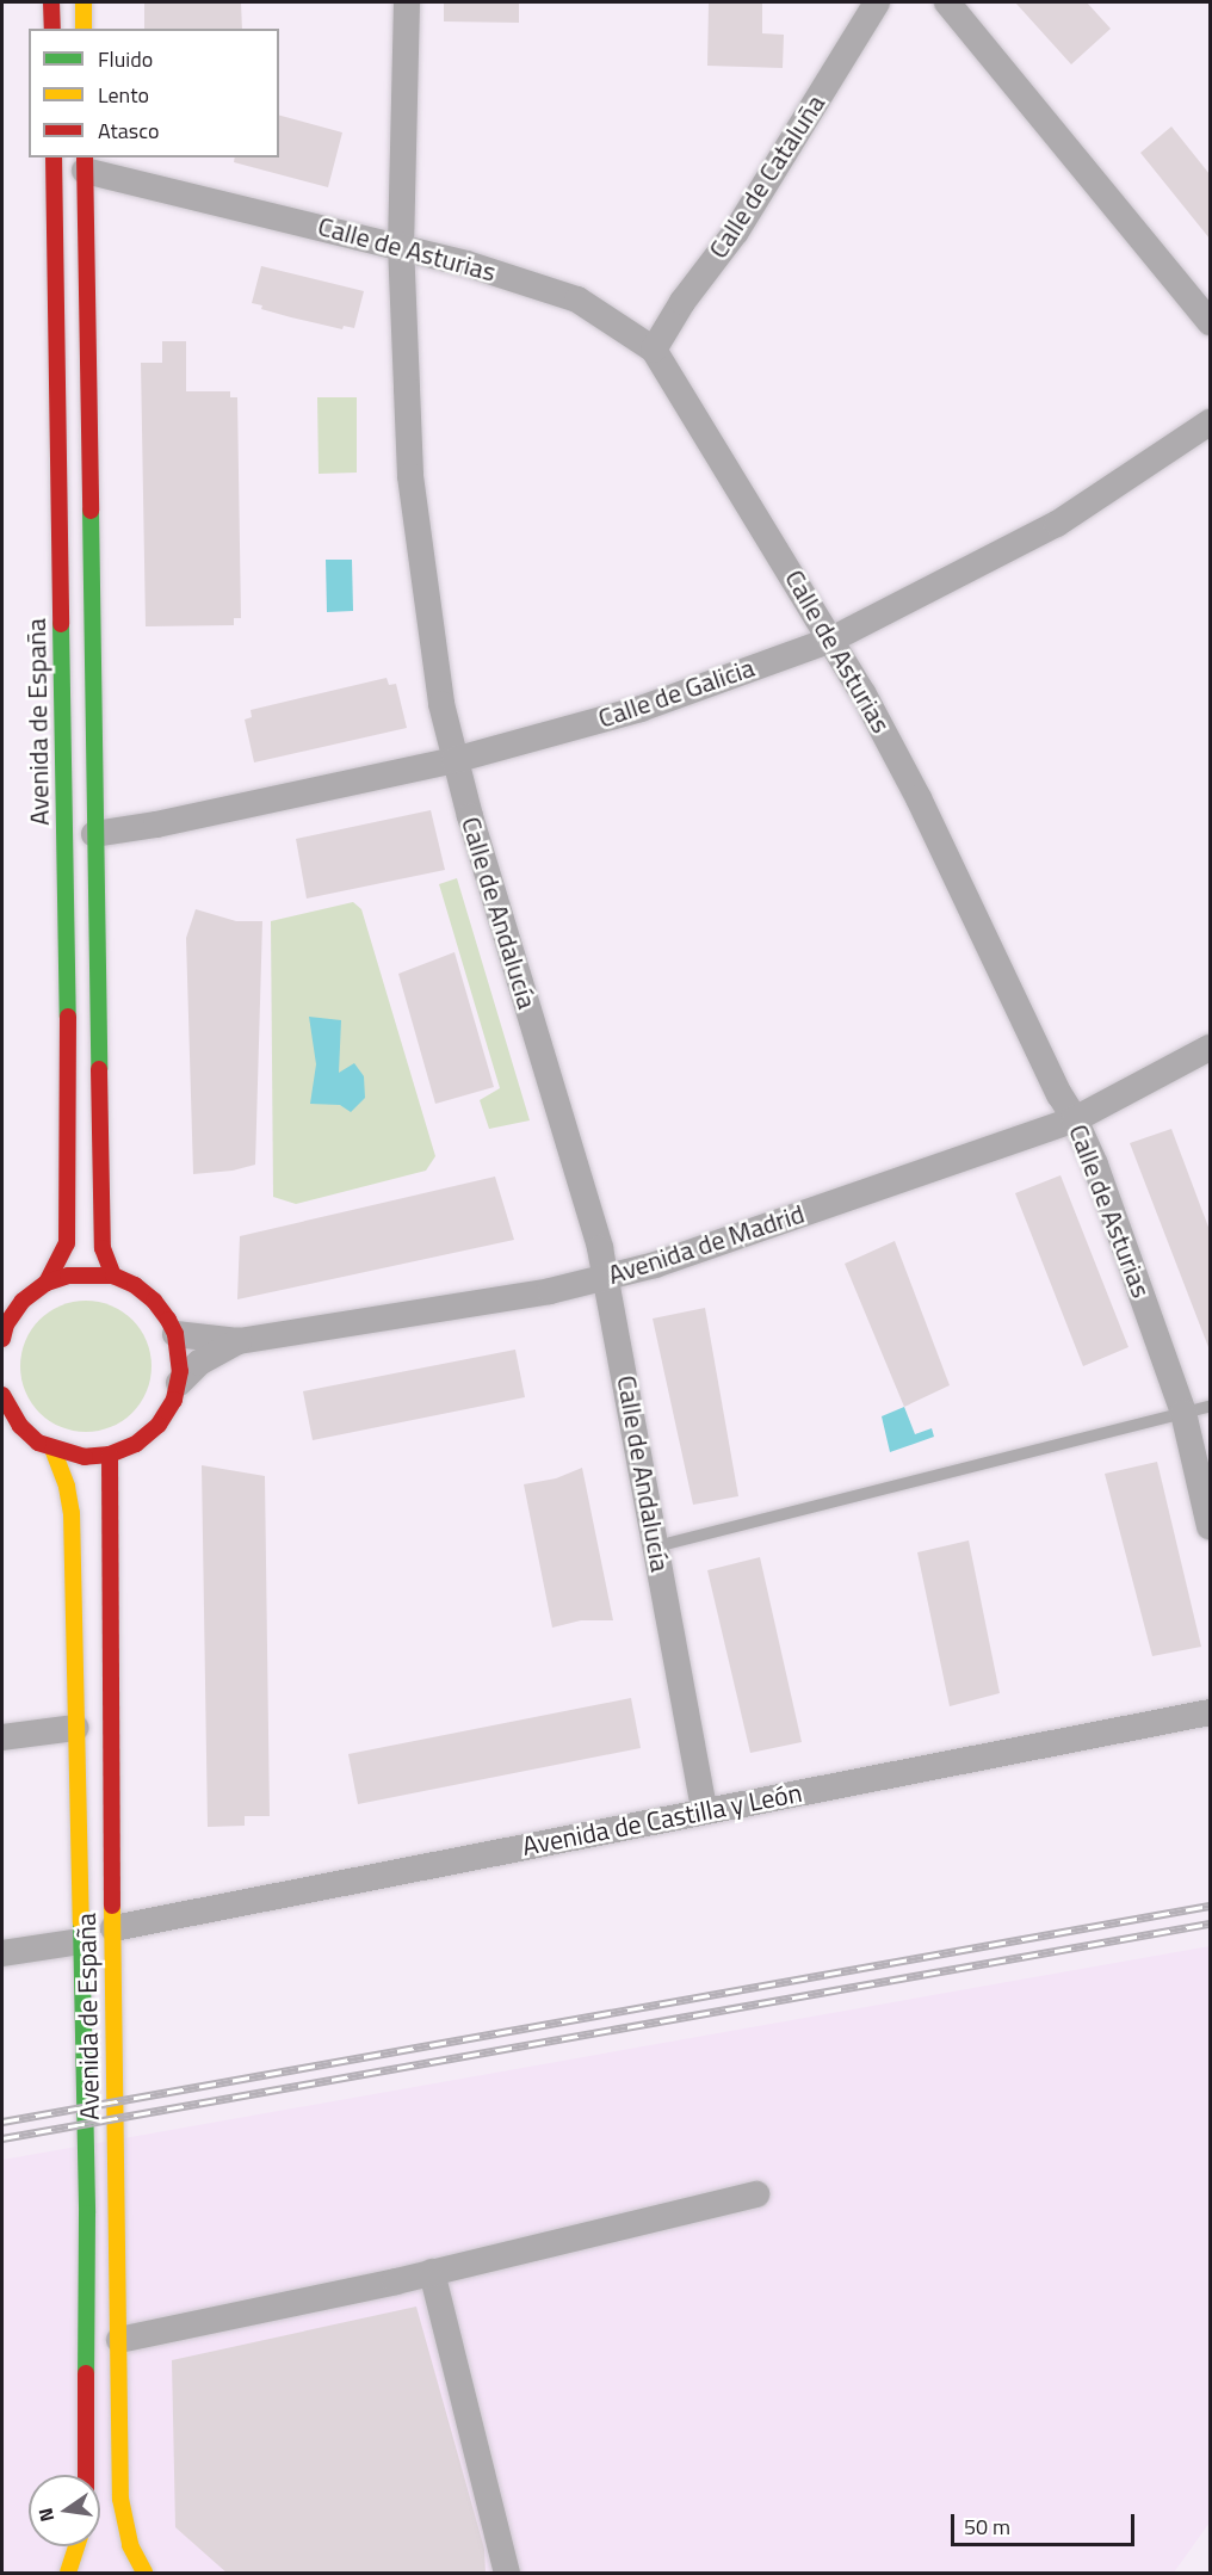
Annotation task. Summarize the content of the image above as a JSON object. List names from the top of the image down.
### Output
{
  "streets": {
    "street": [
      "Calle de Cataluña",
      "Calle de Asturias",
      "Calle de Galicia",
      "Avenida de España",
      "Calle de Andalucía",
      "Avenida de Madrid",
      "Avenida de Castilla y León"
    ]
  },
  "crossings": [
    ["Calle de Cataluña", "Calle de Asturias"],
    ["Calle de Asturias", "Calle de Galicia"],
    ["Calle de Asturias", "Avenida de España"],
    ["Calle de Asturias", "Calle de Andalucía"],
    ["Calle de Asturias", "Avenida de Madrid"],
    ["Calle de Galicia", "Avenida de España"],
    ["Calle de Galicia", "Calle de Andalucía"],
    ["Avenida de España", "Avenida de Castilla y León"],
    ["Calle de Andalucía", "Avenida de Madrid"],
    ["Calle de Andalucía", "Avenida de Castilla y León"]
  ],
  "legend": ["Fluido", "Lento", "Atasco"],
  "scale_bar": "50 m",
  "north": "left"
}
